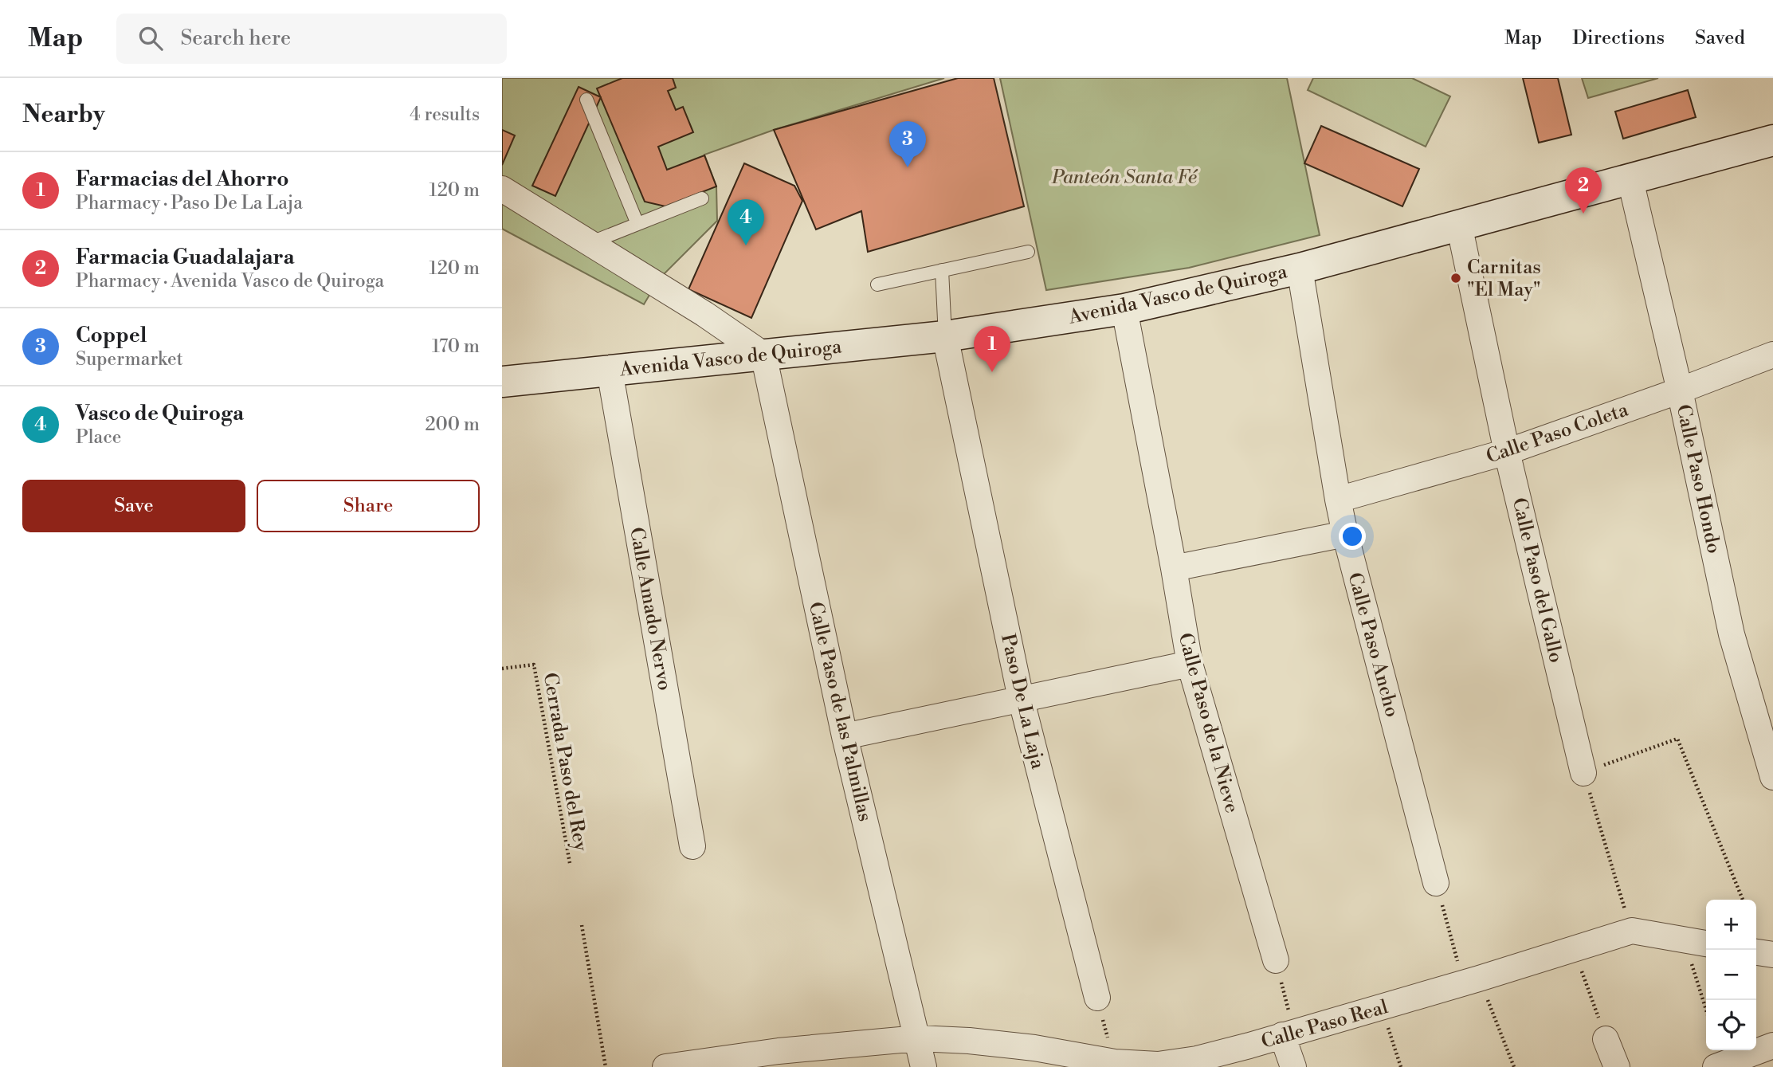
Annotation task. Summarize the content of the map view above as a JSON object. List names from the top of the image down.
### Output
{
  "streets": {
    "main road": ["Avenida Vasco de Quiroga"],
    "street": [
      "Calle Paso Coleta",
      "Calle Paso Hondo",
      "Calle Paso del Gallo",
      "Calle Amado Nervo",
      "Calle Paso Ancho",
      "Paso De La Laja",
      "Calle Paso de las Palmillas",
      "Calle Paso de la Nieve",
      "Calle Paso Real"
    ],
    "path": ["Cerrada Paso del Rey"]
  },
  "crossings": [
    ["Avenida Vasco de Quiroga", "Calle Paso Hondo"],
    ["Avenida Vasco de Quiroga", "Calle Paso del Gallo"],
    ["Avenida Vasco de Quiroga", "Calle Amado Nervo"],
    ["Avenida Vasco de Quiroga", "Calle Paso Ancho"],
    ["Avenida Vasco de Quiroga", "Paso De La Laja"],
    ["Avenida Vasco de Quiroga", "Calle Paso de las Palmillas"],
    ["Avenida Vasco de Quiroga", "Calle Paso de la Nieve"],
    ["Calle Paso Coleta", "Calle Paso Hondo"],
    ["Calle Paso Coleta", "Calle Paso del Gallo"],
    ["Calle Paso Coleta", "Calle Paso Ancho"],
    ["Calle Paso de las Palmillas", "Calle Paso Real"]
  ],
  "parks": ["Panteón Santa Fé"],
  "places": ["Carnitas \"El May\""],
  "page": {
    "header": "Map",
    "search": "Search here",
    "nav": ["Map", "Directions", "Saved"],
    "heading": ["Nearby", "4 results"],
    "pins": [
      "3",
      "2",
      "4",
      "1"
    ],
    "list": [
      {
        "mark": "1",
        "name": "Farmacias del Ahorro",
        "note": "Pharmacy · Paso De La Laja",
        "value": "120 m"
      },
      {
        "mark": "2",
        "name": "Farmacia Guadalajara",
        "note": "Pharmacy · Avenida Vasco de Quiroga",
        "value": "120 m"
      },
      {
        "mark": "3",
        "name": "Coppel",
        "note": "Supermarket",
        "value": "170 m"
      },
      {
        "mark": "4",
        "name": "Vasco de Quiroga",
        "note": "Place",
        "value": "200 m"
      }
    ],
    "buttons": ["Save", "Share"],
    "map_buttons": ["+", "−"]
  }
}
